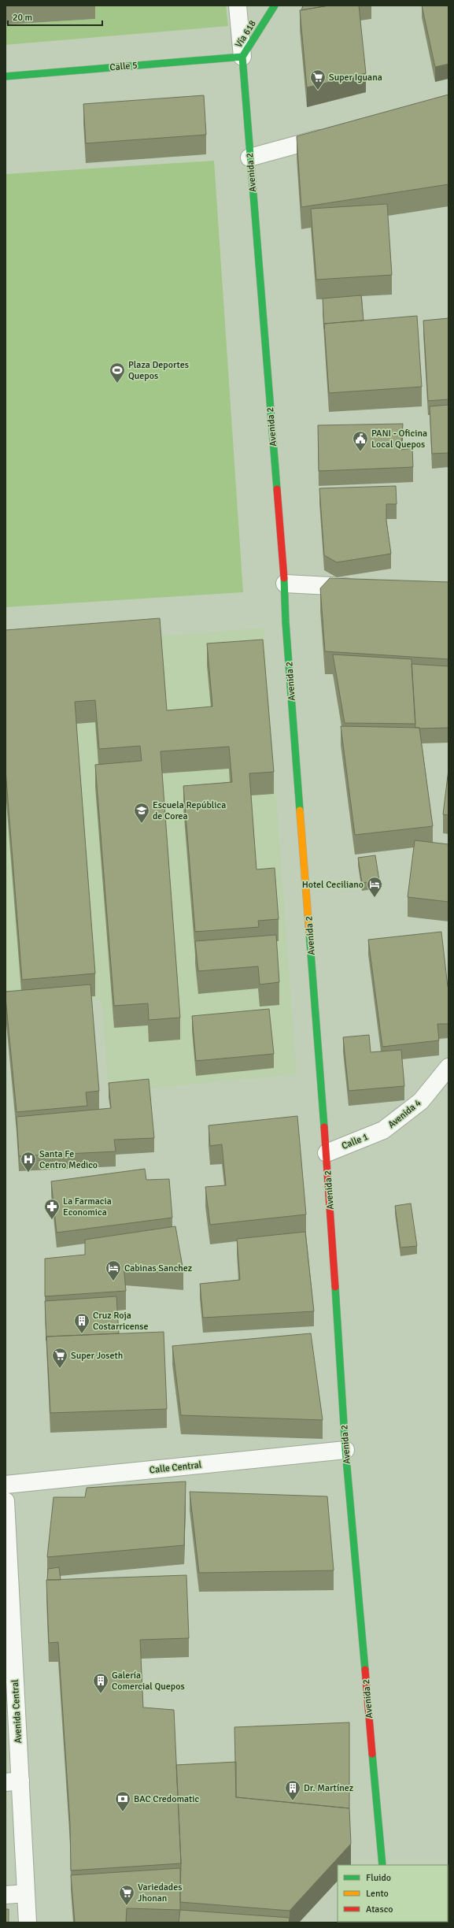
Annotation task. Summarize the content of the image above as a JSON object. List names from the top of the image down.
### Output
{
  "streets": {
    "main road": ["Vía 618", "Calle 5", "Avenida 2"],
    "street": [
      "Avenida 4",
      "Calle 1",
      "Calle Central",
      "Avenida Central"
    ]
  },
  "crossings": [
    ["Vía 618", "Calle 5"],
    ["Vía 618", "Avenida 2"],
    ["Calle 5", "Avenida 2"],
    ["Avenida 2", "Calle 1"],
    ["Avenida 2", "Calle Central"],
    ["Avenida 4", "Calle 1"]
  ],
  "places": {
    "supermarket": ["Super Iguana", "Super Joseth", "Variedades Jhonan"],
    "sports": ["Plaza Deportes Quepos"],
    "public building": ["PANI - Oficina Local Quepos"],
    "school or university": ["Escuela República de Corea"],
    "hotel": ["Hotel Ceciliano", "Cabinas Sanchez"],
    "hospital": ["Santa Fe Centro Medico"],
    "pharmacy": ["La Farmacia Economica"],
    "building": ["Cruz Roja Costarricense", "Galería Comercial Quepos", "Dr. Martínez"],
    "bank": ["BAC Credomatic"]
  },
  "legend": ["Fluido", "Lento", "Atasco"],
  "scale_bar": "20 m"
}
